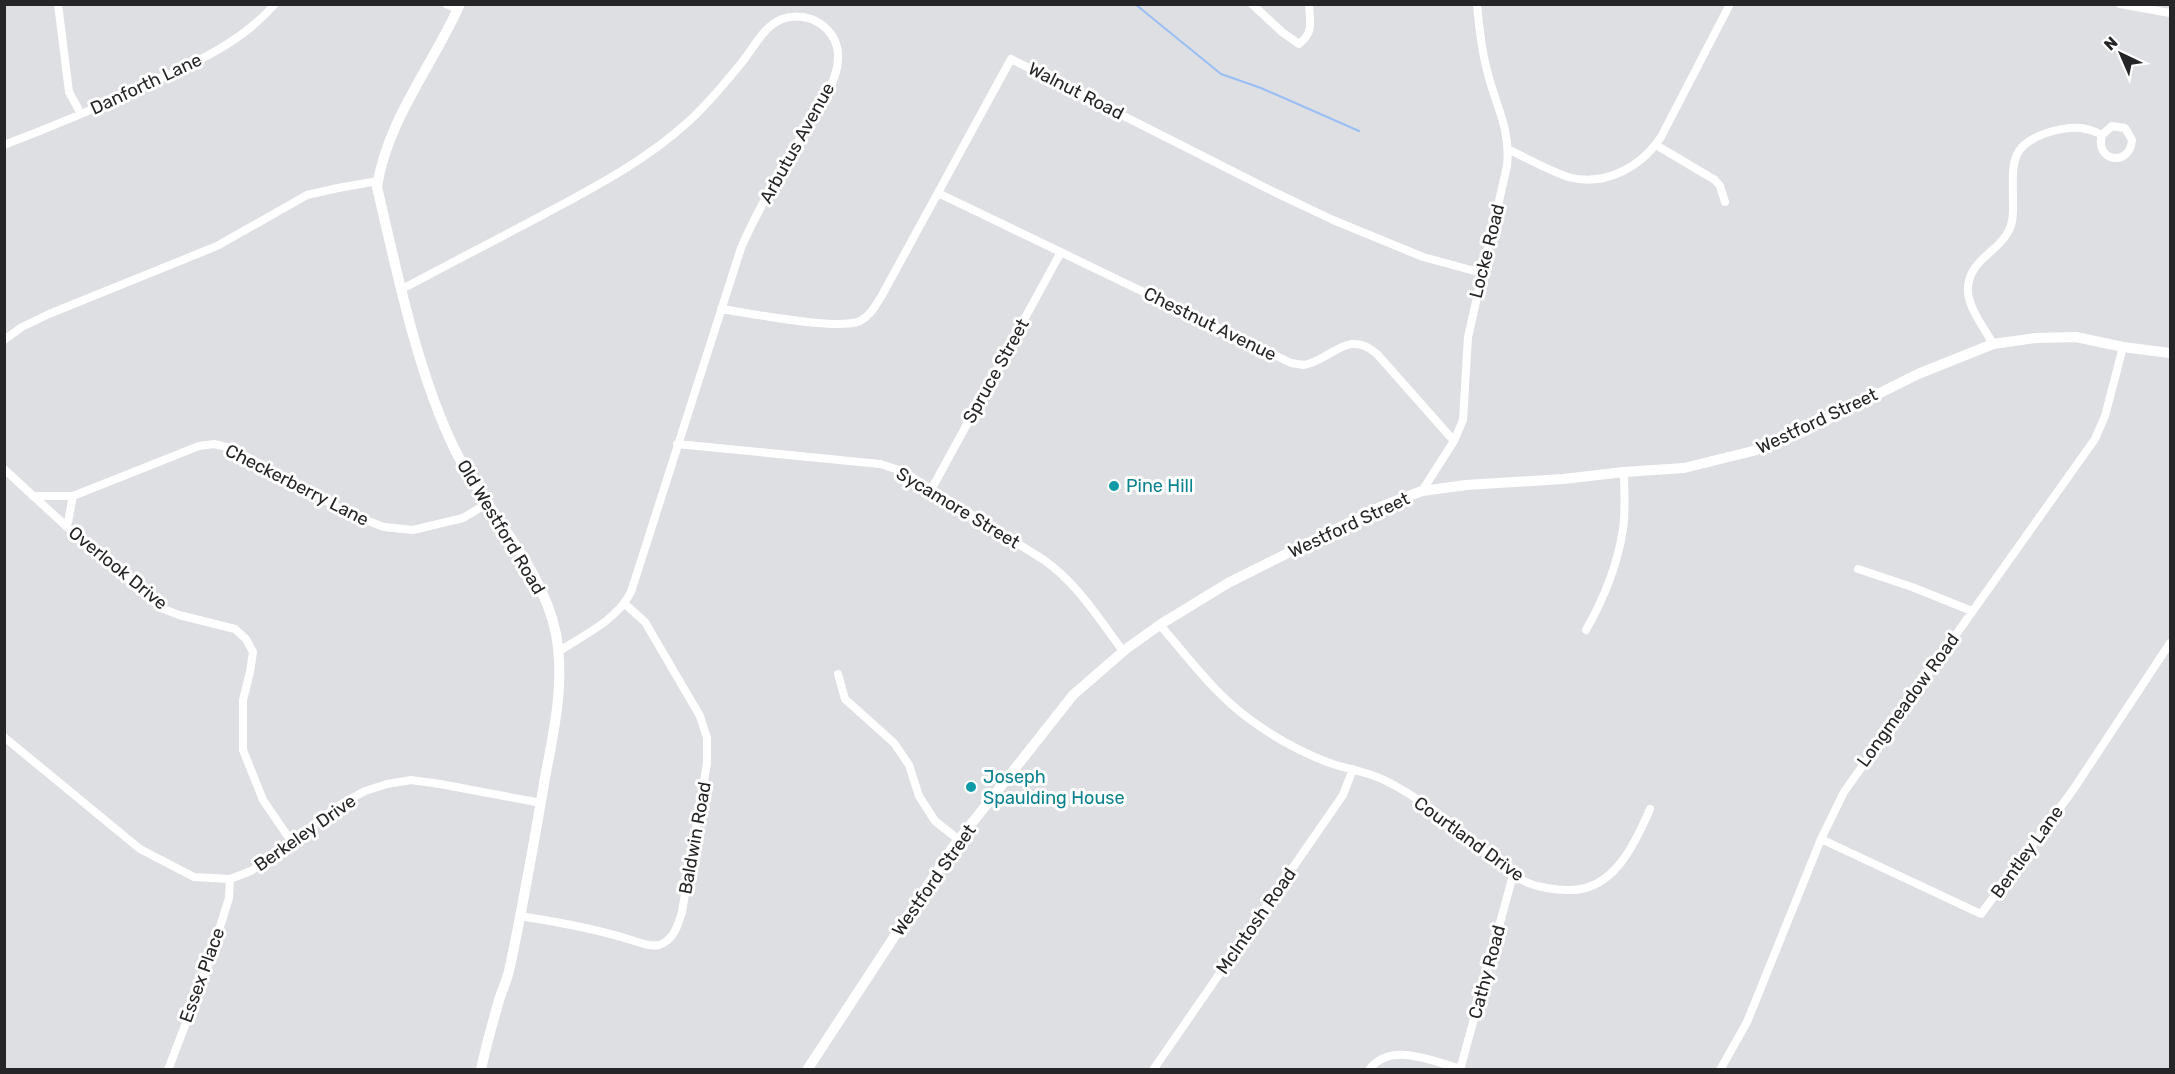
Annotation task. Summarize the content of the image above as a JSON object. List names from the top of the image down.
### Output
{
  "streets": {
    "main road": ["Westford Street", "Old Westford Road"],
    "street": [
      "Danforth Lane",
      "Walnut Road",
      "Arbutus Avenue",
      "Locke Road",
      "Chestnut Avenue",
      "Spruce Street",
      "Checkerberry Lane",
      "Sycamore Street",
      "Overlook Drive",
      "Longmeadow Road",
      "Berkeley Drive",
      "Baldwin Road",
      "Courtland Drive",
      "Bentley Lane",
      "McIntosh Road",
      "Cathy Road",
      "Essex Place"
    ]
  },
  "crossings": [
    ["Walnut Road", "Arbutus Avenue"],
    ["Walnut Road", "Locke Road"],
    ["Walnut Road", "Chestnut Avenue"],
    ["Arbutus Avenue", "Sycamore Street"],
    ["Arbutus Avenue", "Old Westford Road"],
    ["Arbutus Avenue", "Baldwin Road"],
    ["Locke Road", "Chestnut Avenue"],
    ["Locke Road", "Westford Street"],
    ["Chestnut Avenue", "Spruce Street"],
    ["Spruce Street", "Sycamore Street"],
    ["Westford Street", "Sycamore Street"],
    ["Westford Street", "Longmeadow Road"],
    ["Westford Street", "Courtland Drive"],
    ["Checkerberry Lane", "Old Westford Road"],
    ["Checkerberry Lane", "Overlook Drive"],
    ["Old Westford Road", "Berkeley Drive"],
    ["Old Westford Road", "Baldwin Road"],
    ["Overlook Drive", "Berkeley Drive"],
    ["Longmeadow Road", "Bentley Lane"],
    ["Berkeley Drive", "Essex Place"],
    ["Courtland Drive", "McIntosh Road"],
    ["Courtland Drive", "Cathy Road"]
  ],
  "places": ["Pine Hill", "Joseph Spaulding House"],
  "north": "top left"
}
